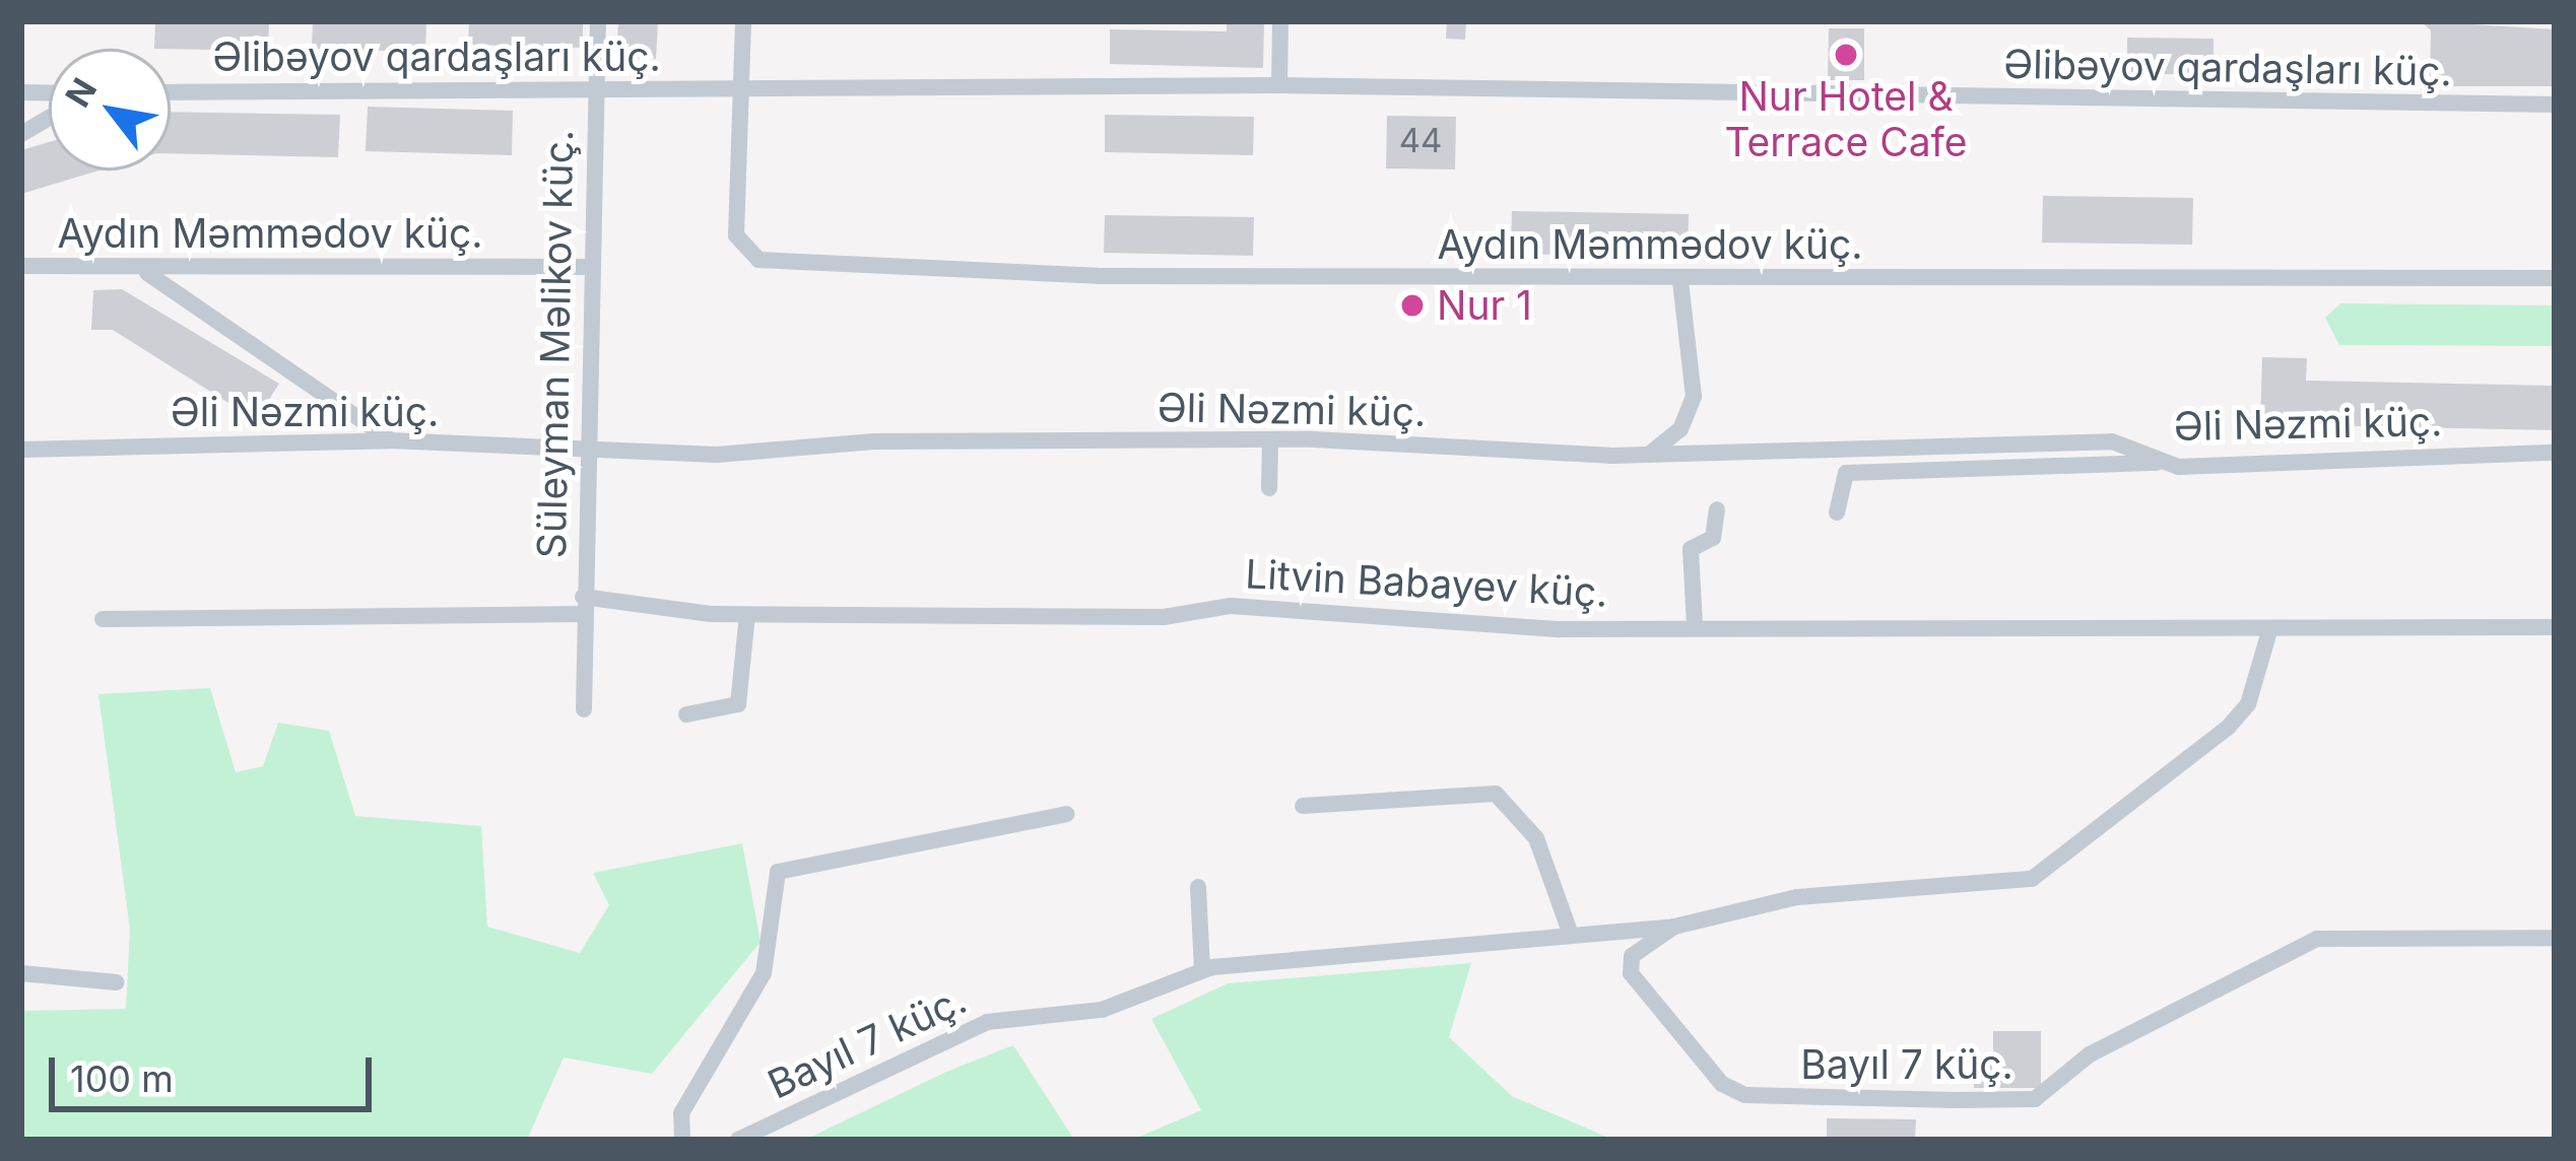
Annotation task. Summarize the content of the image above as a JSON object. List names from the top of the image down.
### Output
{
  "streets": {
    "street": [
      "Əlibəyov qardaşları küç.",
      "Aydın Məmmədov küç.",
      "Süleyman Məlikov küç.",
      "Əli Nəzmi küç.",
      "Litvin Babayev küç.",
      "Bayıl 7 küç."
    ]
  },
  "crossings": [
    ["Əlibəyov qardaşları küç.", "Aydın Məmmədov küç."],
    ["Əlibəyov qardaşları küç.", "Süleyman Məlikov küç."],
    ["Aydın Məmmədov küç.", "Süleyman Məlikov küç."],
    ["Süleyman Məlikov küç.", "Əli Nəzmi küç."],
    ["Süleyman Məlikov küç.", "Litvin Babayev küç."],
    ["Litvin Babayev küç.", "Bayıl 7 küç."]
  ],
  "places": ["Nur Hotel & Terrace Cafe", "Nur 1"],
  "house_numbers": ["44"],
  "scale_bar": "100 m",
  "north": "top left"
}
